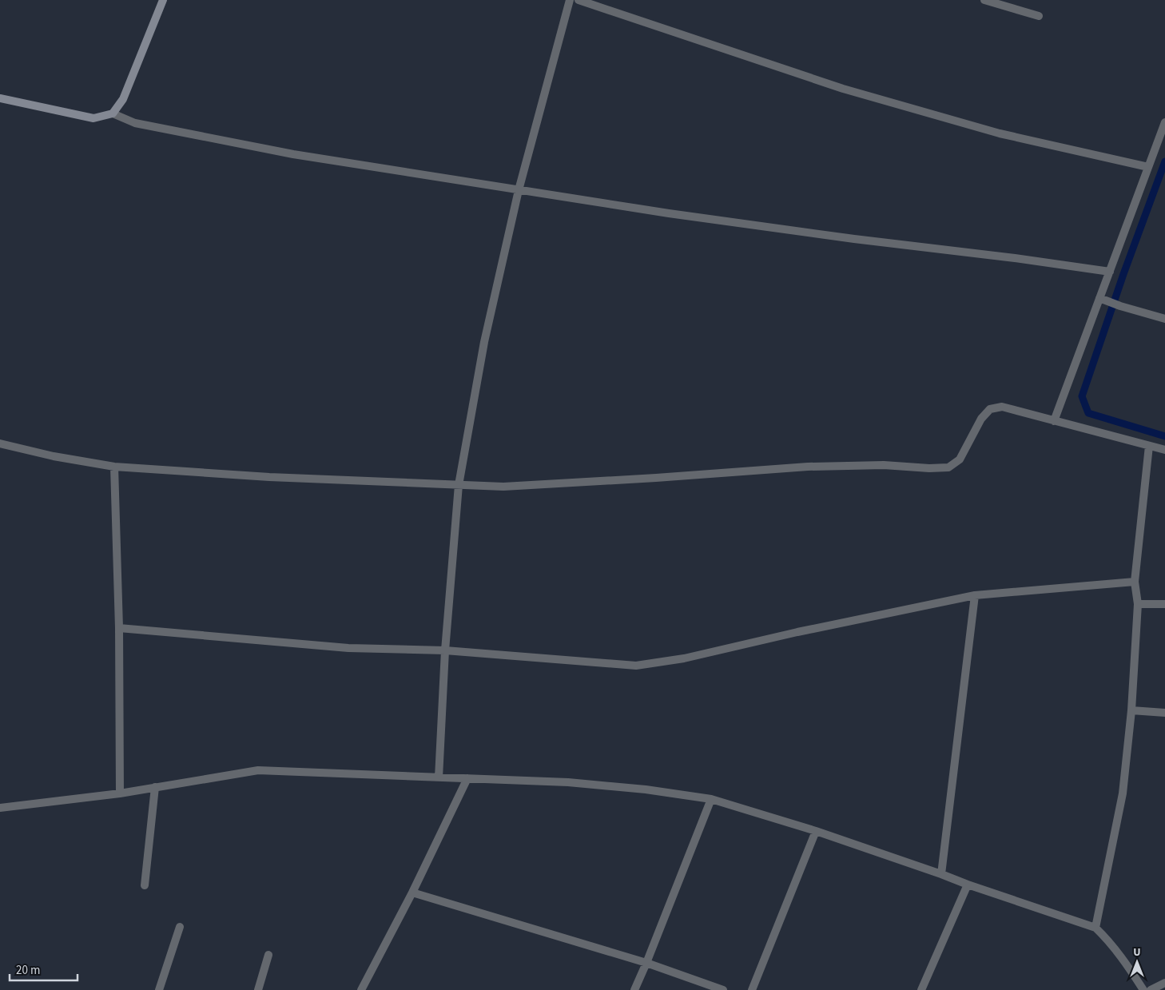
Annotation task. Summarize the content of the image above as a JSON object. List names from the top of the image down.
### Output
{
  "scale_bar": "20 m",
  "north": "top"
}
